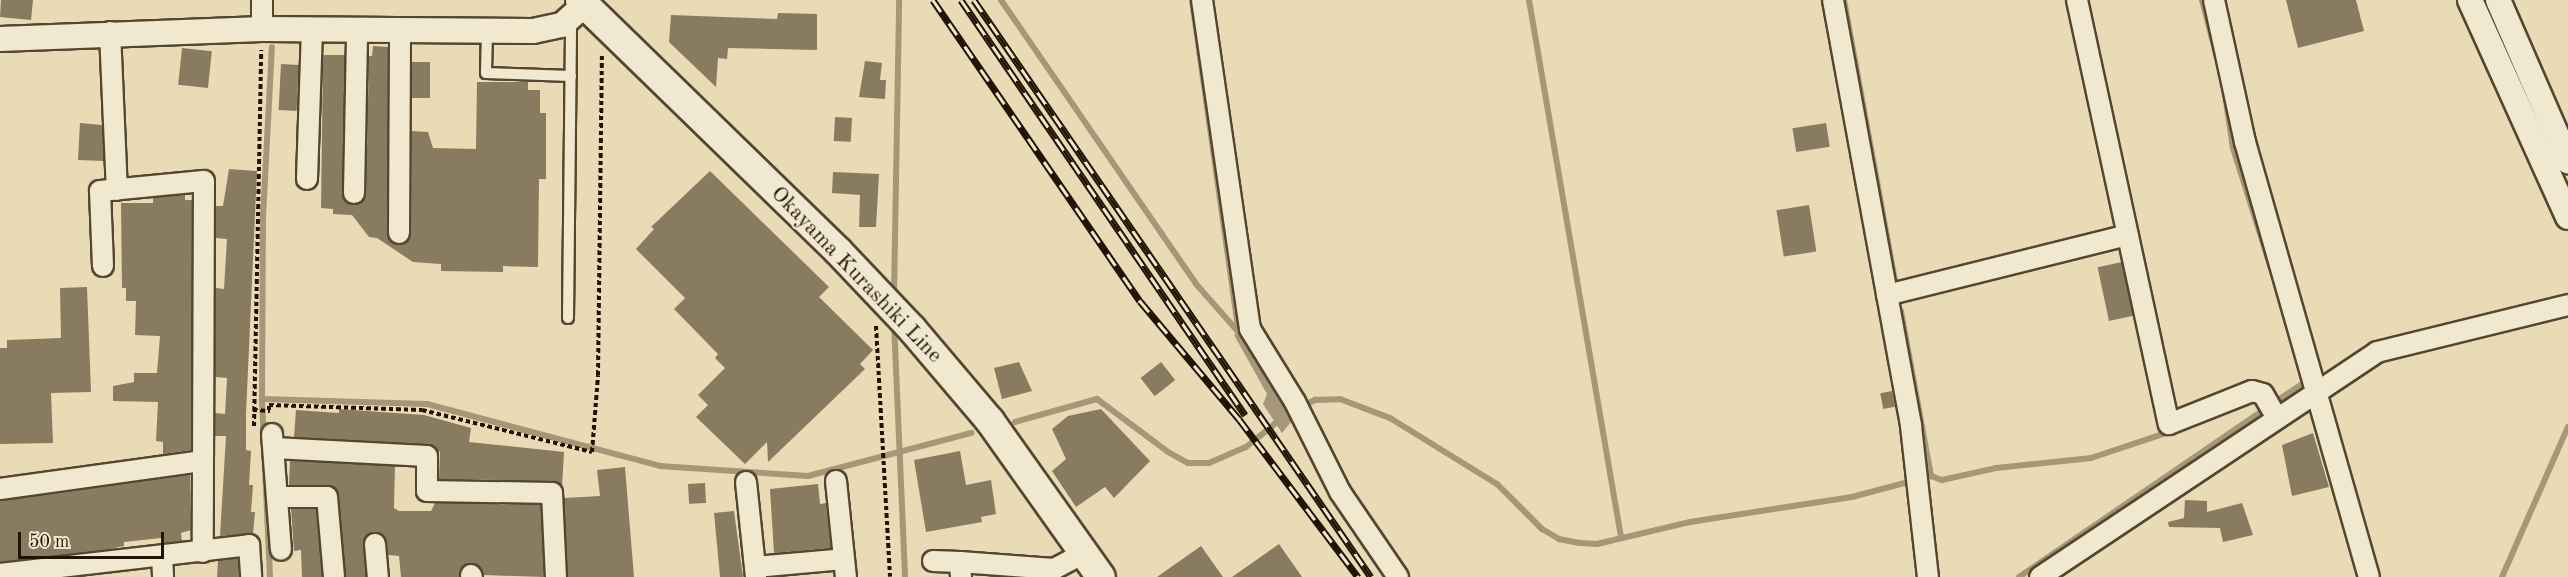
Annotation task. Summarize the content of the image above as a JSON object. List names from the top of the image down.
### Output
{
  "streets": {
    "main road": ["Okayama Kurashiki Line"]
  },
  "scale_bar": "50 m"
}
